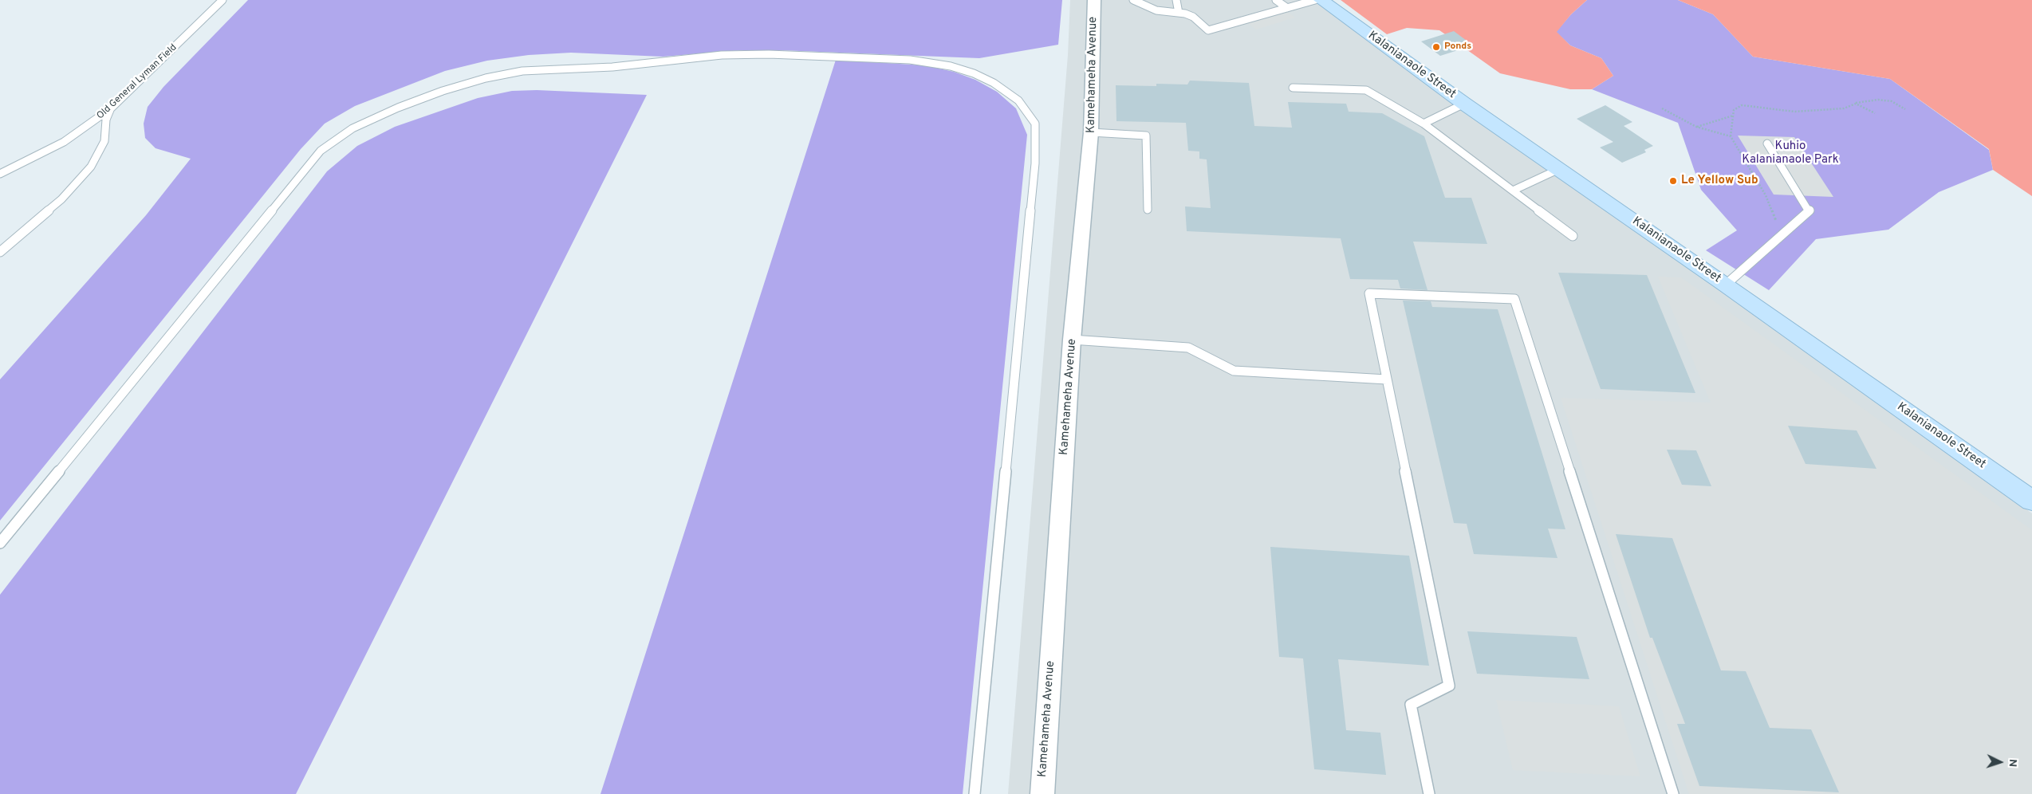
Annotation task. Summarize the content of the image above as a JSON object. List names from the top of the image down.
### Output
{
  "streets": {
    "main road": ["Kalanianaole Street"],
    "street": ["Kamehameha Avenue"],
    "lane": ["Old General Lyman Field"]
  },
  "parks": ["Kuhio Kalanianaole Park"],
  "places": ["Ponds", "Le Yellow Sub"],
  "north": "right"
}
